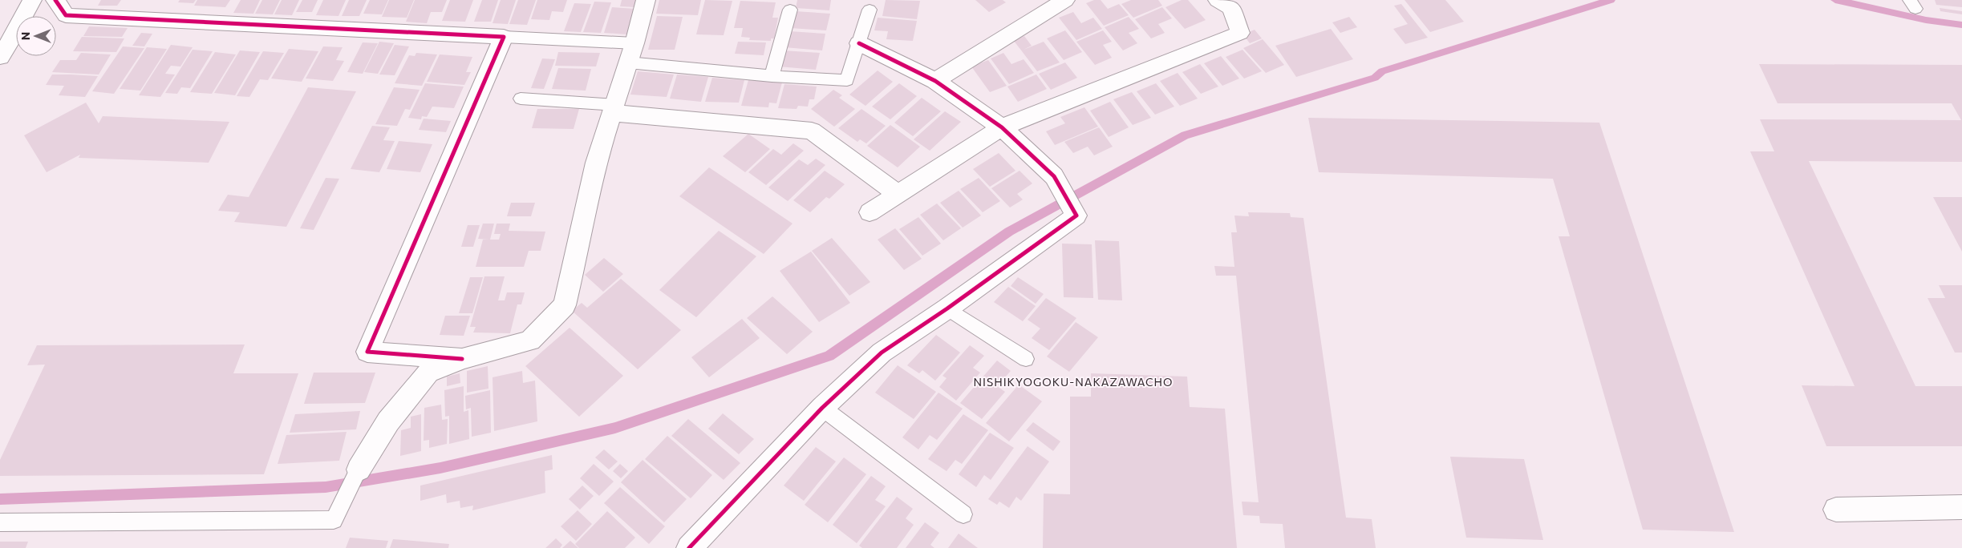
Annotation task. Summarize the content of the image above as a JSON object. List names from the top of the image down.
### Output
{
  "districts": ["NISHIKYOGOKU-NAKAZAWACHO"],
  "north": "left"
}
